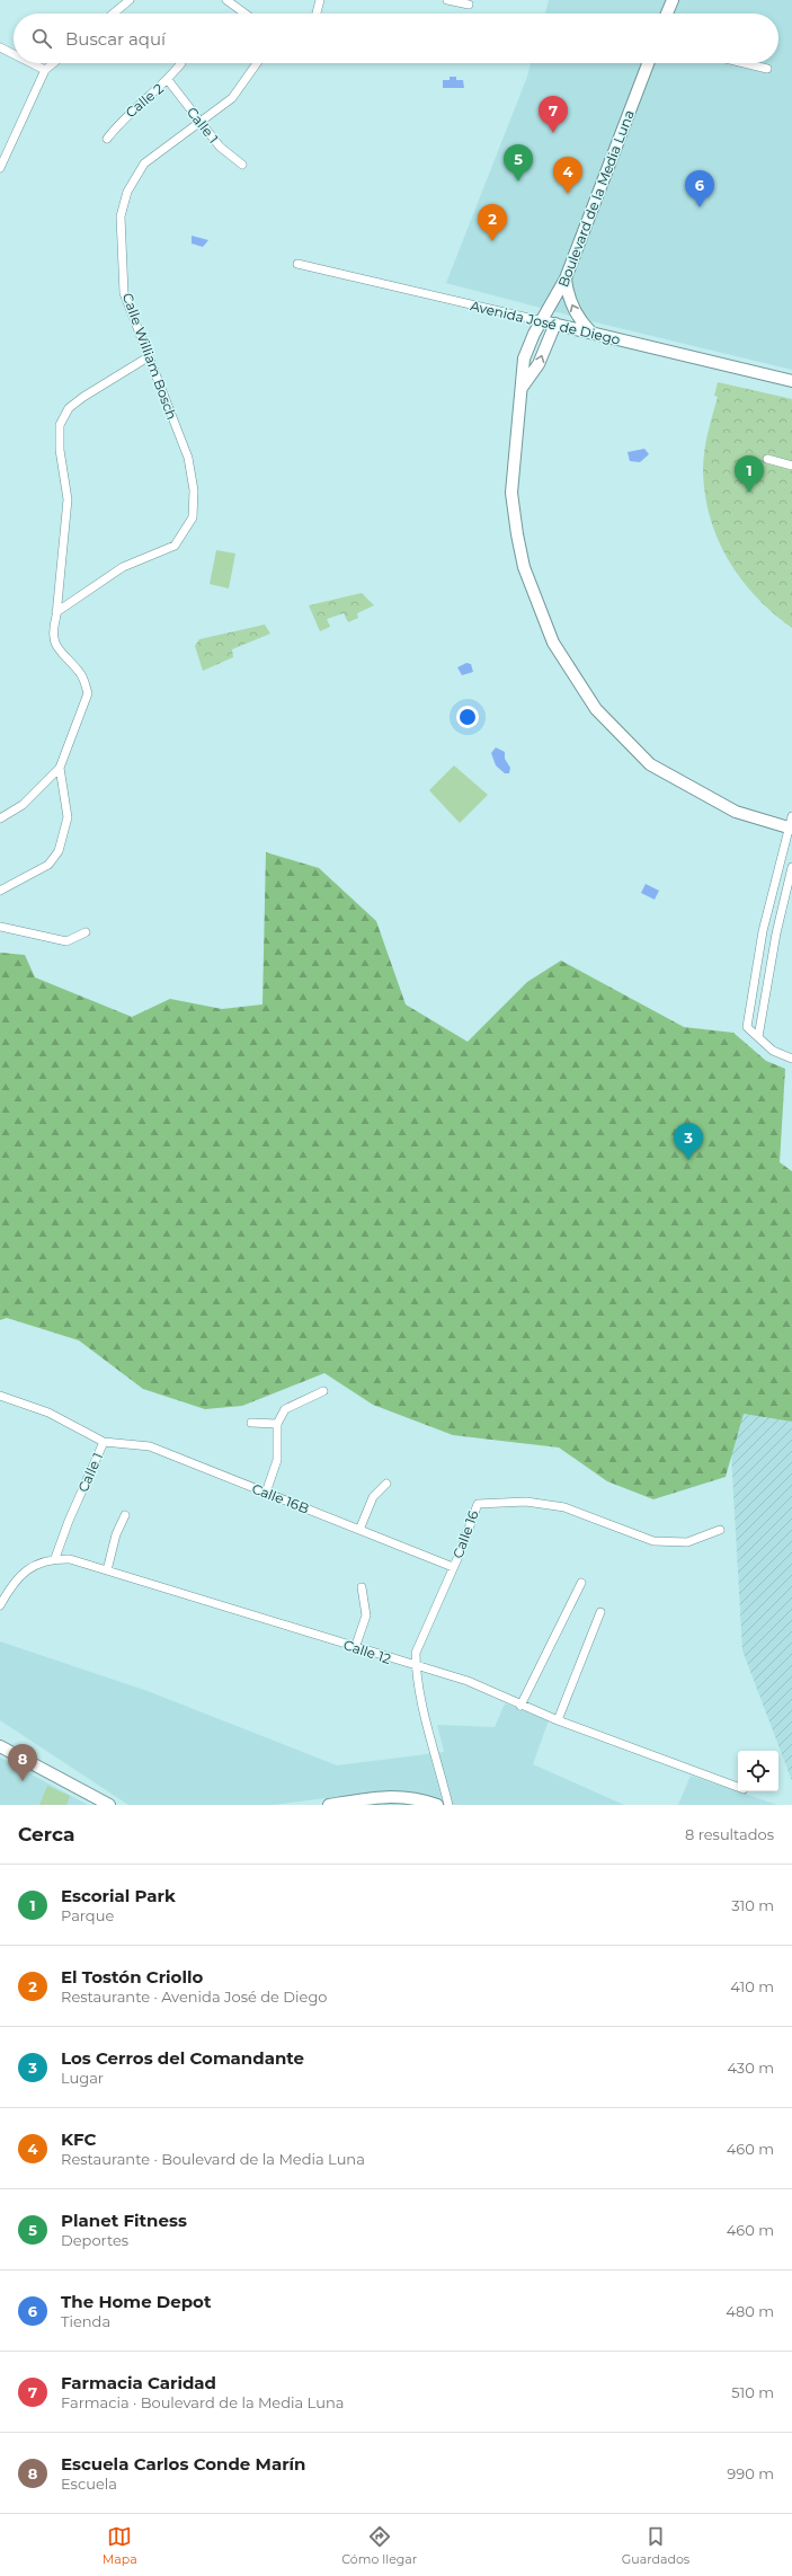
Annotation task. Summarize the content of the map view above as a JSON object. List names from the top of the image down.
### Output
{
  "streets": {
    "street": [
      "Calle 2",
      "Calle 1",
      "Boulevard de la Media Luna",
      "Avenida José de Diego",
      "Calle William Bosch",
      "Calle 16B",
      "Calle 16",
      "Calle 12"
    ]
  },
  "crossings": [
    ["Calle 2", "Calle 1"],
    ["Calle 1", "Calle William Bosch"],
    ["Calle 1", "Calle 16B"],
    ["Calle 1", "Calle 12"],
    ["Boulevard de la Media Luna", "Avenida José de Diego"],
    ["Calle 16B", "Calle 16"],
    ["Calle 16", "Calle 12"]
  ],
  "page": {
    "search": "Buscar aquí",
    "pins": [
      "7",
      "5",
      "4",
      "6",
      "2",
      "1",
      "3",
      "8"
    ],
    "heading": ["Cerca", "8 resultados"],
    "list": [
      {
        "mark": "1",
        "name": "Escorial Park",
        "note": "Parque",
        "value": "310 m"
      },
      {
        "mark": "2",
        "name": "El Tostón Criollo",
        "note": "Restaurante · Avenida José de Diego",
        "value": "410 m"
      },
      {
        "mark": "3",
        "name": "Los Cerros del Comandante",
        "note": "Lugar",
        "value": "430 m"
      },
      {
        "mark": "4",
        "name": "KFC",
        "note": "Restaurante · Boulevard de la Media Luna",
        "value": "460 m"
      },
      {
        "mark": "5",
        "name": "Planet Fitness",
        "note": "Deportes",
        "value": "460 m"
      },
      {
        "mark": "6",
        "name": "The Home Depot",
        "note": "Tienda",
        "value": "480 m"
      },
      {
        "mark": "7",
        "name": "Farmacia Caridad",
        "note": "Farmacia · Boulevard de la Media Luna",
        "value": "510 m"
      },
      {
        "mark": "8",
        "name": "Escuela Carlos Conde Marín",
        "note": "Escuela",
        "value": "990 m"
      }
    ],
    "nav": ["Mapa", "Cómo llegar", "Guardados"]
  }
}
